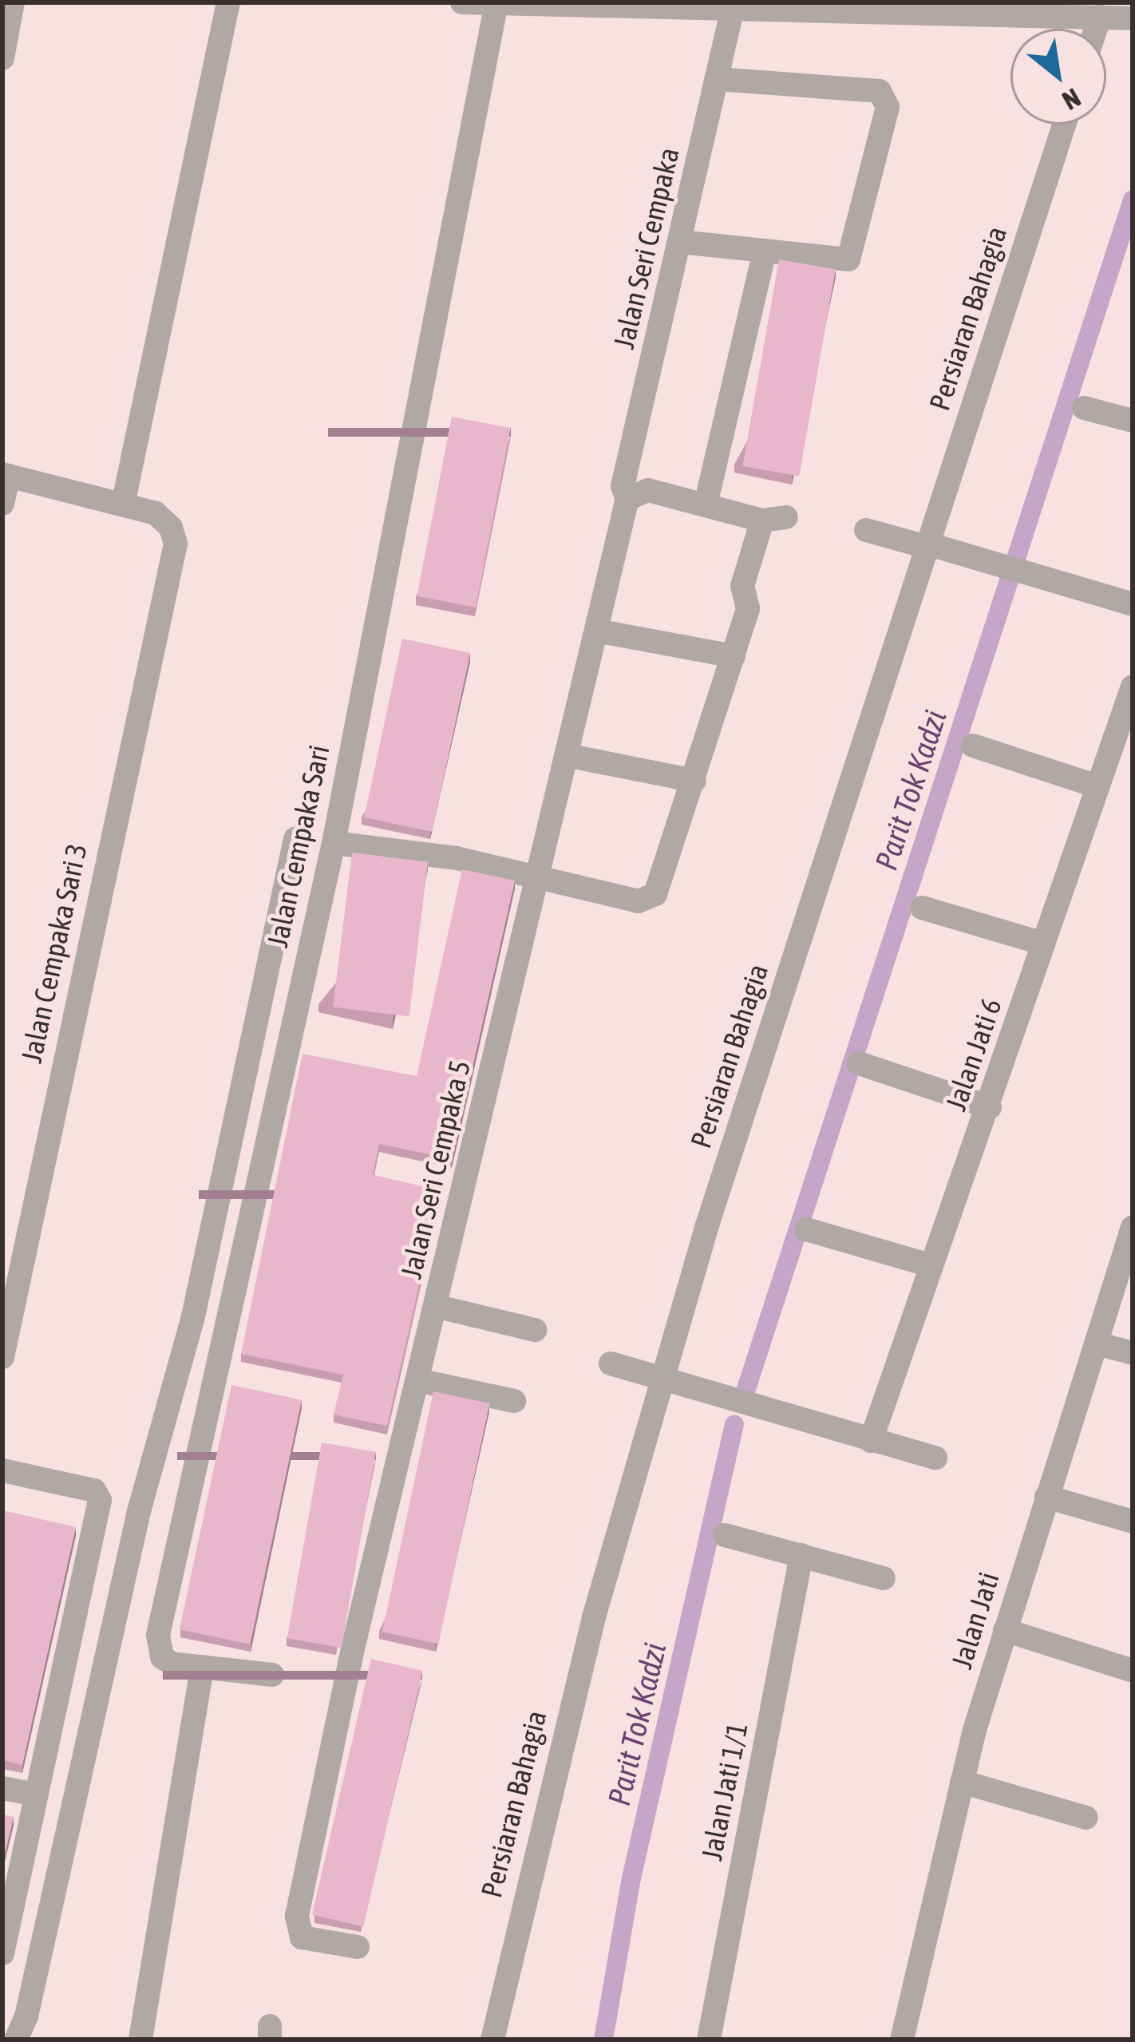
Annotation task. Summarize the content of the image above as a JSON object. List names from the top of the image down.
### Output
{
  "streets": {
    "street": [
      "Jalan Seri Cempaka",
      "Persiaran Bahagia",
      "Jalan Cempaka Sari",
      "Jalan Cempaka Sari 3",
      "Jalan Jati 6",
      "Jalan Seri Cempaka 5",
      "Jalan Jati",
      "Jalan Jati 1/1"
    ]
  },
  "crossings": [
    ["Jalan Seri Cempaka", "Jalan Seri Cempaka 5"]
  ],
  "water": ["Parit Tok Kadzi"],
  "north": "bottom right"
}
